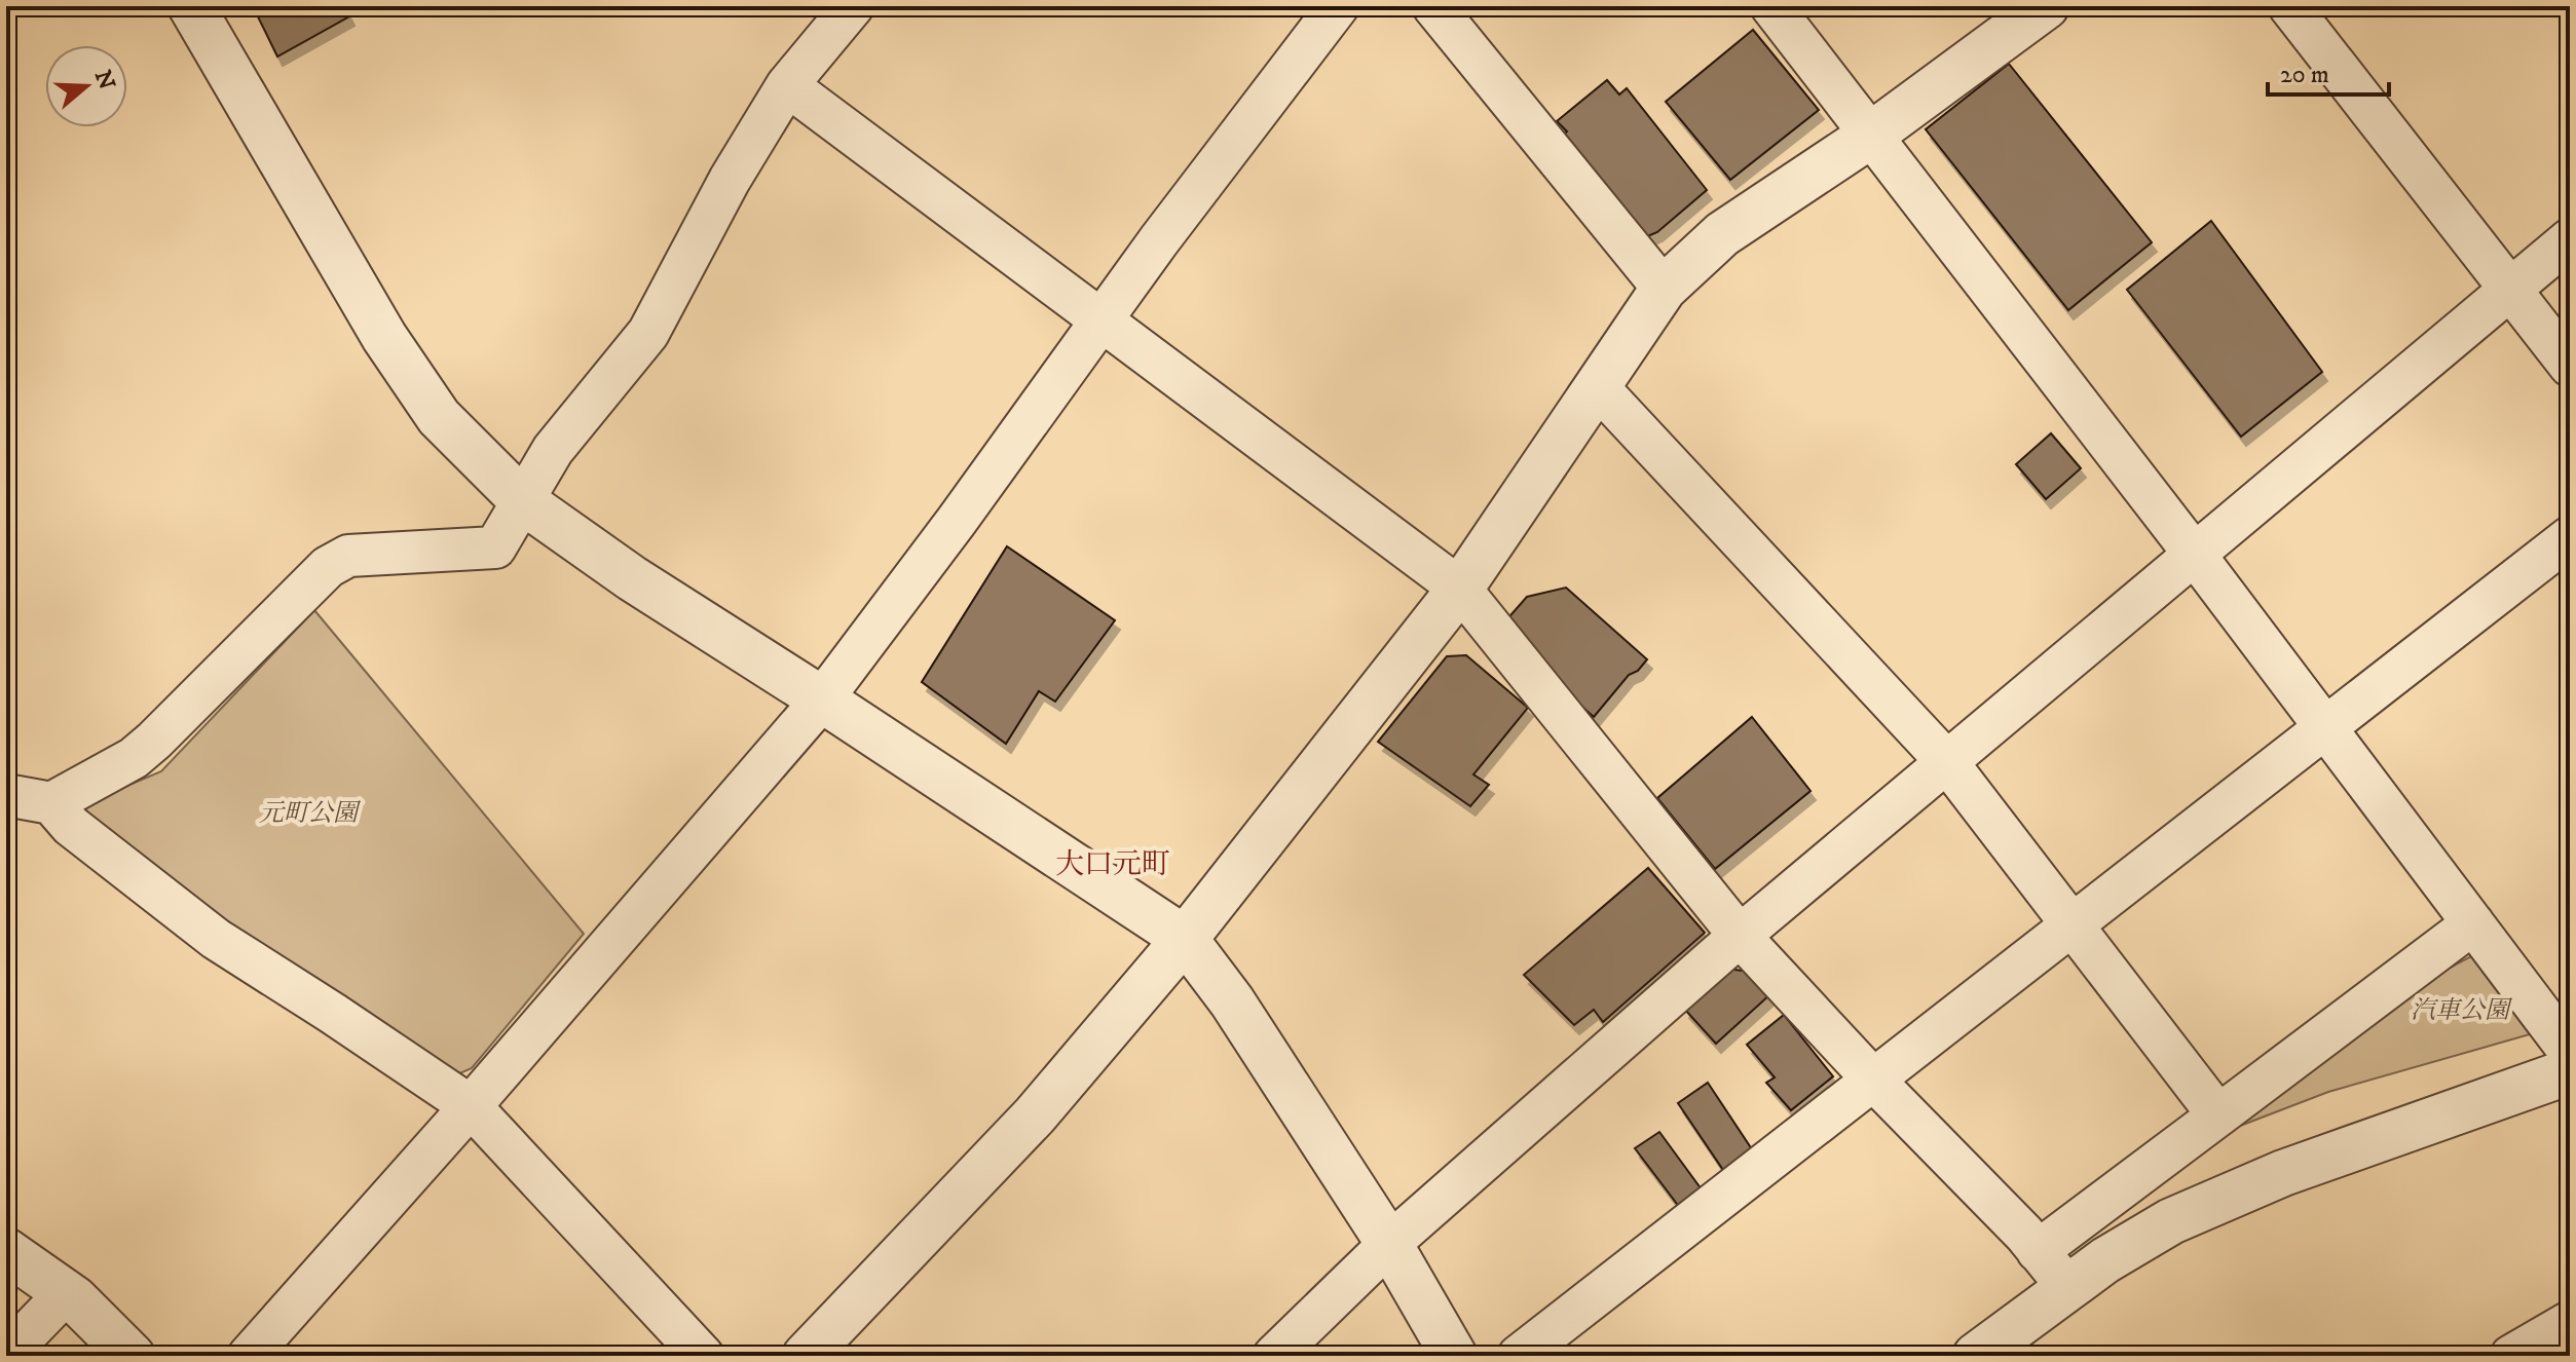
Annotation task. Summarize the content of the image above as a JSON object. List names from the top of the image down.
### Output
{
  "districts": ["大口元町"],
  "parks": ["元町公園", "汽車公園"],
  "scale_bar": "20 m",
  "north": "right"
}
